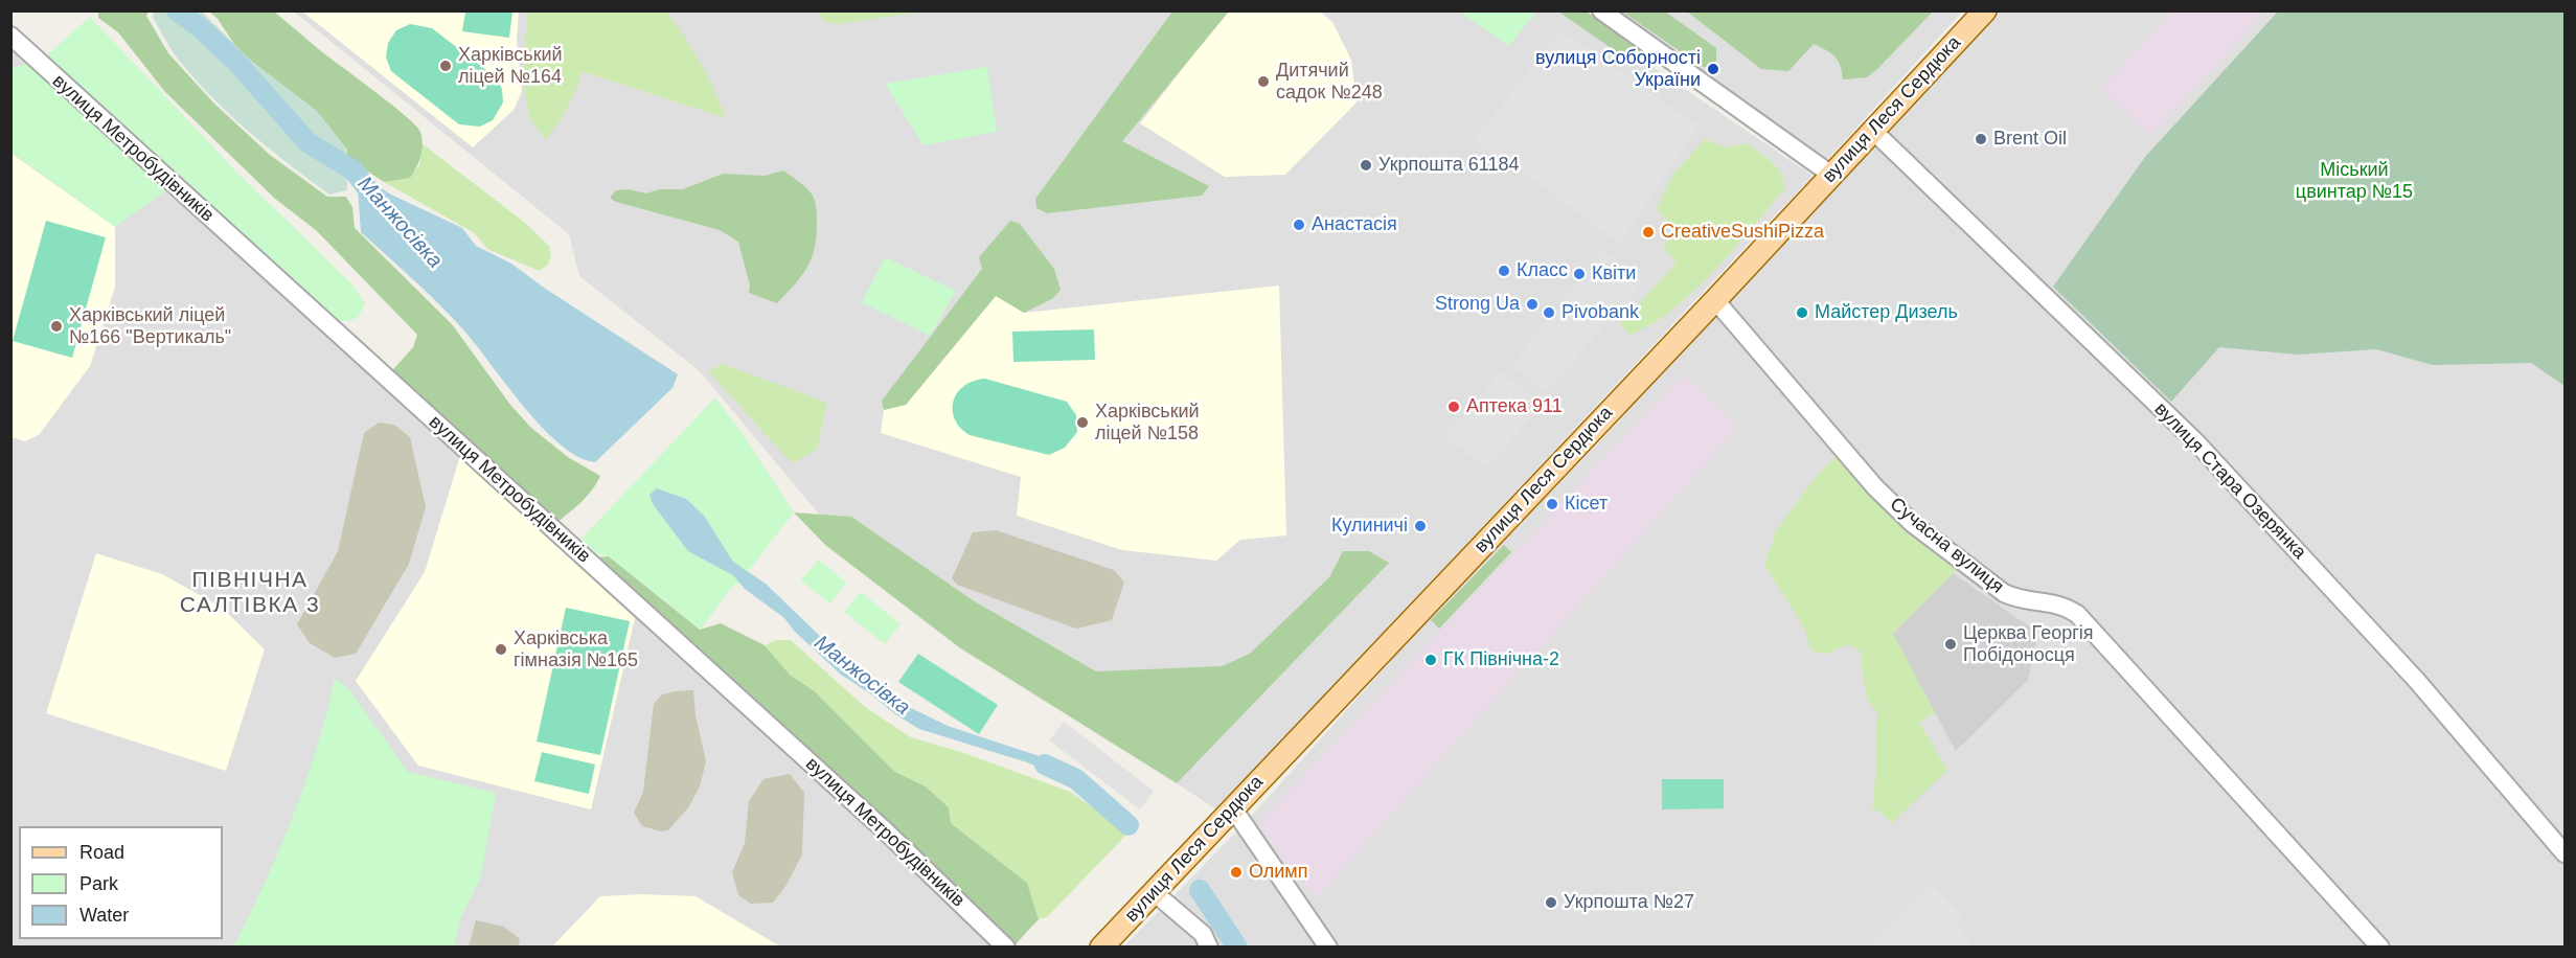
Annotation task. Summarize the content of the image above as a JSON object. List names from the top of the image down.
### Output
{
  "streets": {
    "main road": ["вулиця Леся Сердюка"],
    "street": ["вулиця Метробудівників", "вулиця Стара Озерянка", "Сучасна вулиця"]
  },
  "crossings": [
    ["вулиця Леся Сердюка", "вулиця Стара Озерянка"],
    ["вулиця Леся Сердюка", "Сучасна вулиця"]
  ],
  "districts": ["ПІВНІЧНА САЛТІВКА 3"],
  "water": ["Манжосівка"],
  "parks": ["Міський цвинтар №15"],
  "places": [
    "Харківський ліцей №164",
    "вулиця Соборності України",
    "Дитячий садок №248",
    "Brent Oil",
    "Укрпошта 61184",
    "Анастасія",
    "CreativeSushiPizza",
    "Класс",
    "Квіти",
    "Strong Ua",
    "Pivobank",
    "Майстер Дизель",
    "Харківський ліцей №166 \"Вертикаль\"",
    "Аптека 911",
    "Харківський ліцей №158",
    "Кісет",
    "Кулиничі",
    "Церква Георгія Побідоносця",
    "Харківська гімназія №165",
    "ГК Північна-2",
    "Олимп",
    "Укрпошта №27"
  ],
  "legend": ["Road", "Park", "Water"]
}
